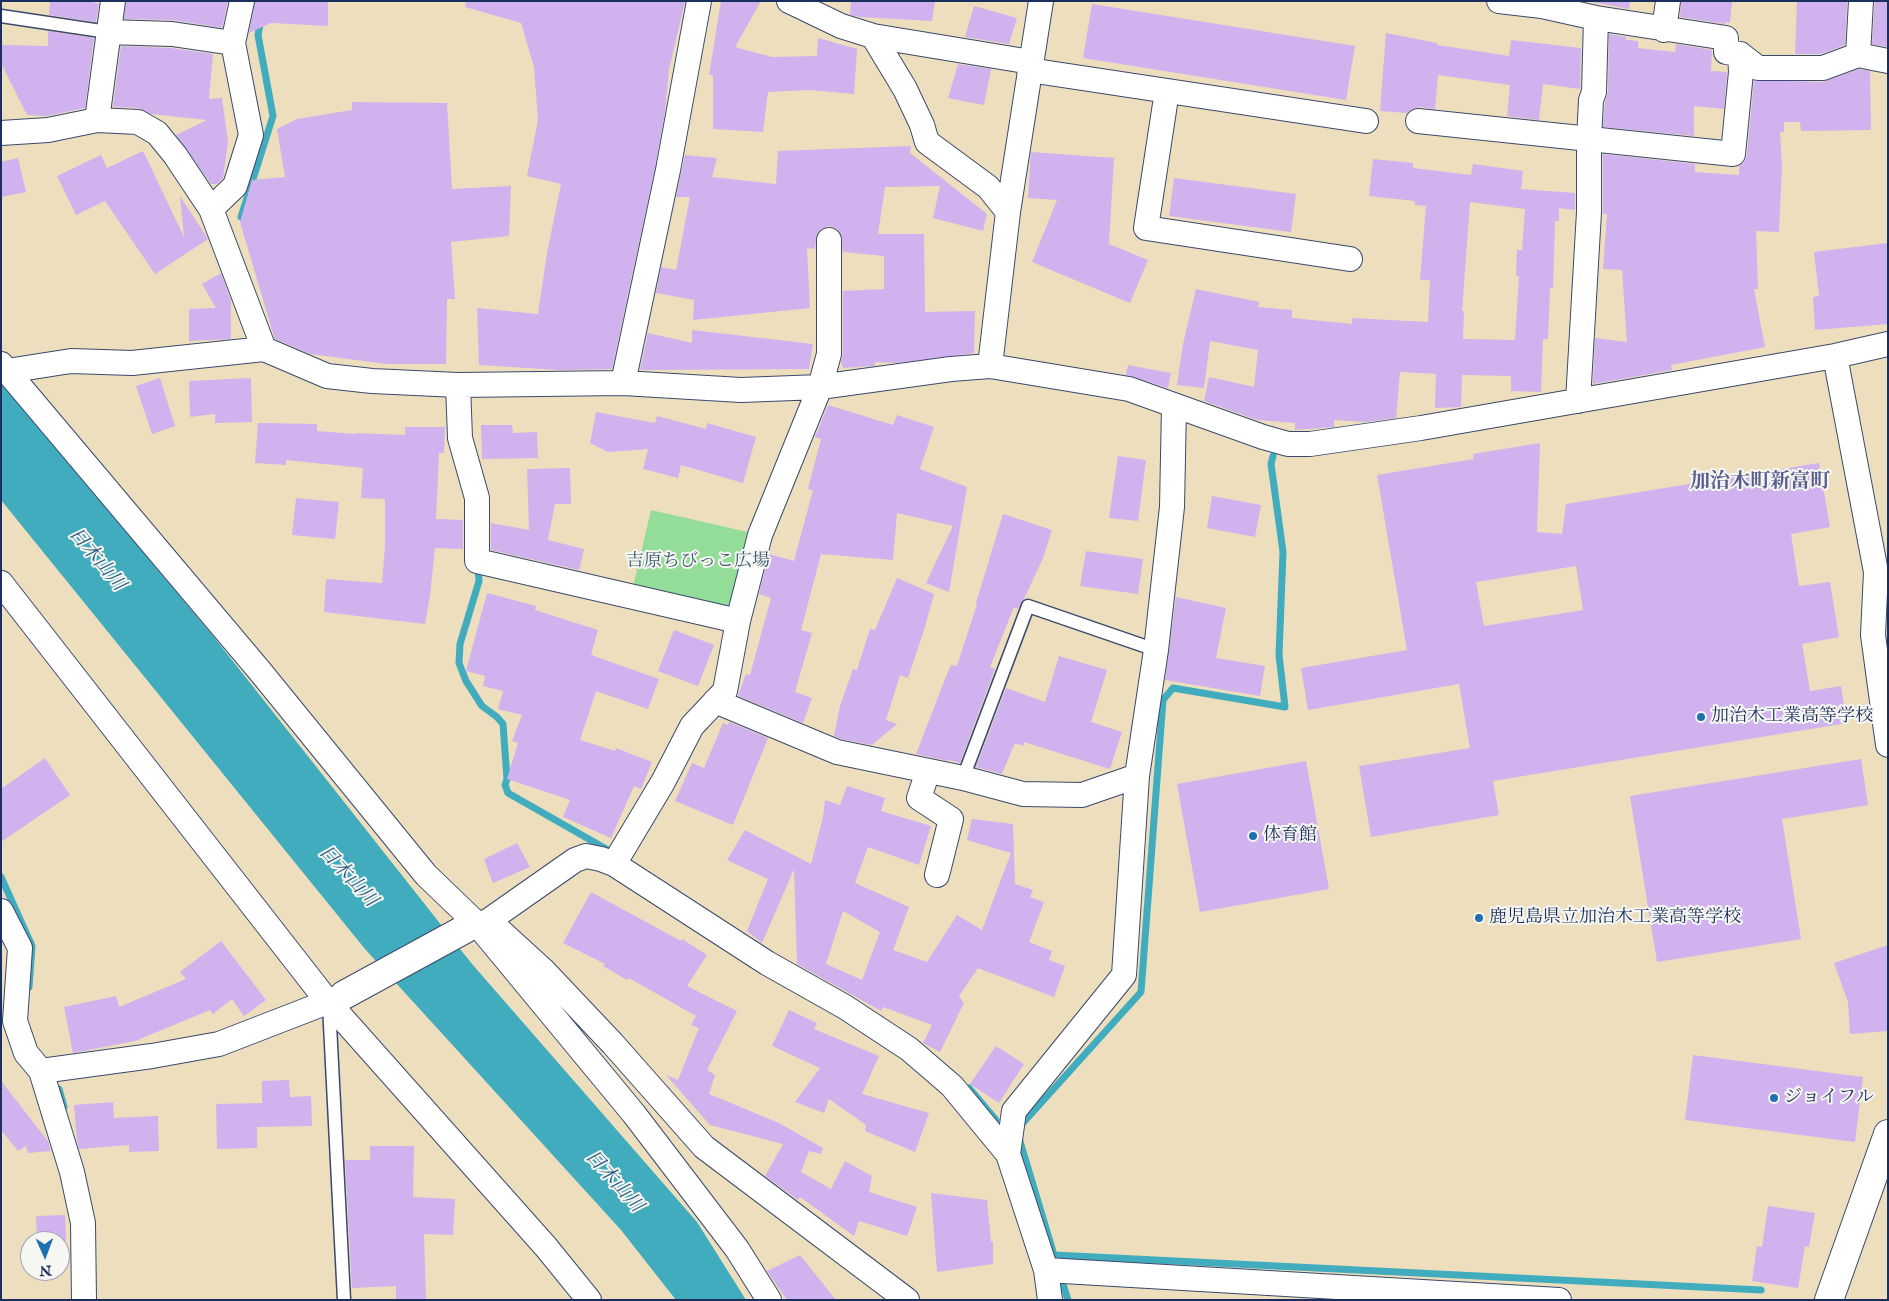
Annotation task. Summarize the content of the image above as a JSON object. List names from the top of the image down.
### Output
{
  "districts": ["加治木町新富町"],
  "water": ["日木山川"],
  "parks": ["吉原ちびっこ広場"],
  "places": [
    "加治木工業高等学校",
    "体育館",
    "鹿児島県立加治木工業高等学校",
    "ジョイフル"
  ],
  "north": "bottom"
}
